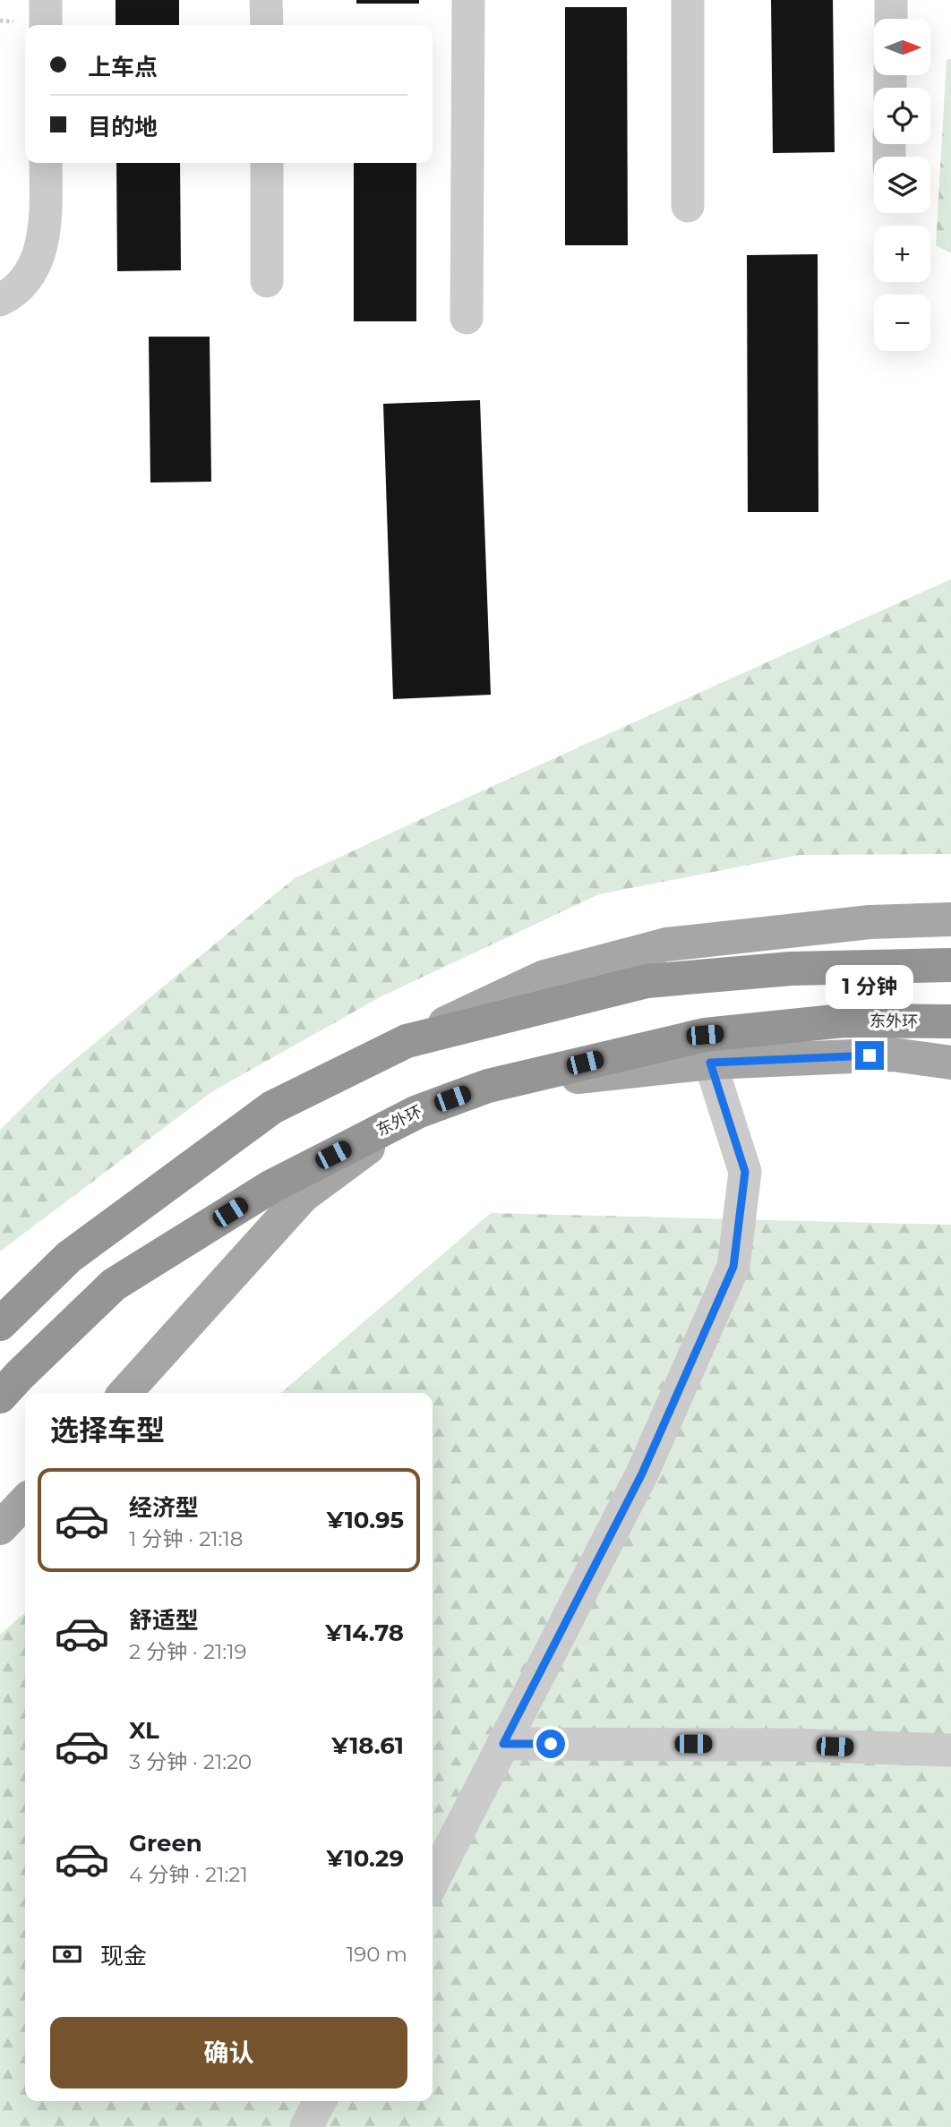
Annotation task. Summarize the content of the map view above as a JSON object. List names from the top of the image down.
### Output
{
  "streets": {
    "highway": ["东外环"]
  },
  "north": "right",
  "page": {
    "map_buttons": ["+", "−"],
    "banner": ["上车点", "目的地"],
    "bubble": "1 分钟",
    "heading": "选择车型",
    "list": [
      {
        "name": "经济型",
        "note": "1 分钟 · 21:18",
        "value": "¥10.95"
      },
      {
        "name": "舒适型",
        "note": "2 分钟 · 21:19",
        "value": "¥14.78"
      },
      {
        "name": "XL",
        "note": "3 分钟 · 21:20",
        "value": "¥18.61"
      },
      {
        "name": "Green",
        "note": "4 分钟 · 21:21",
        "value": "¥10.29"
      }
    ],
    "pay": ["现金", "190 m"],
    "buttons": "确认"
  }
}
